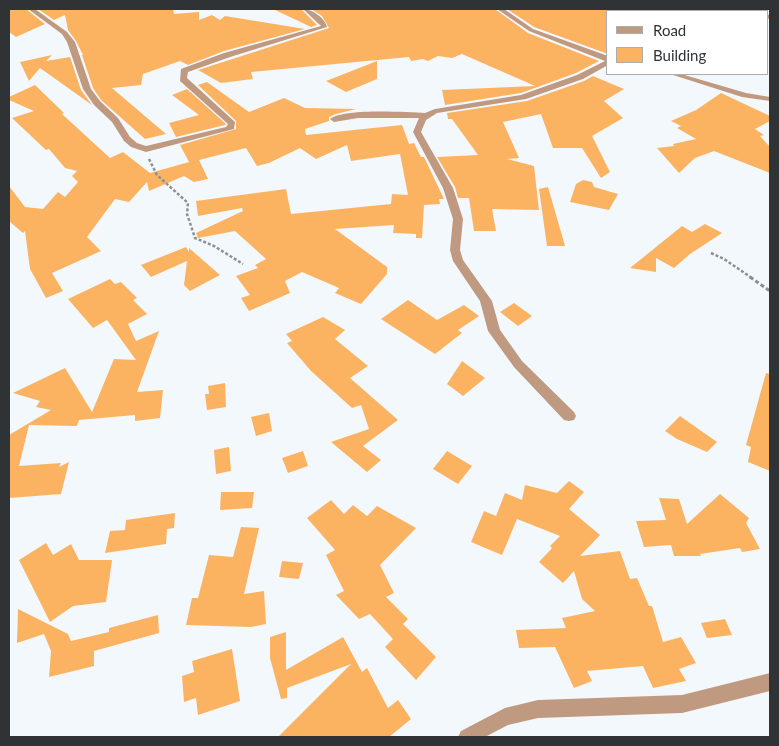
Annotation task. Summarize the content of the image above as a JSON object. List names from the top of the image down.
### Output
{
  "legend": ["Road", "Building"]
}
